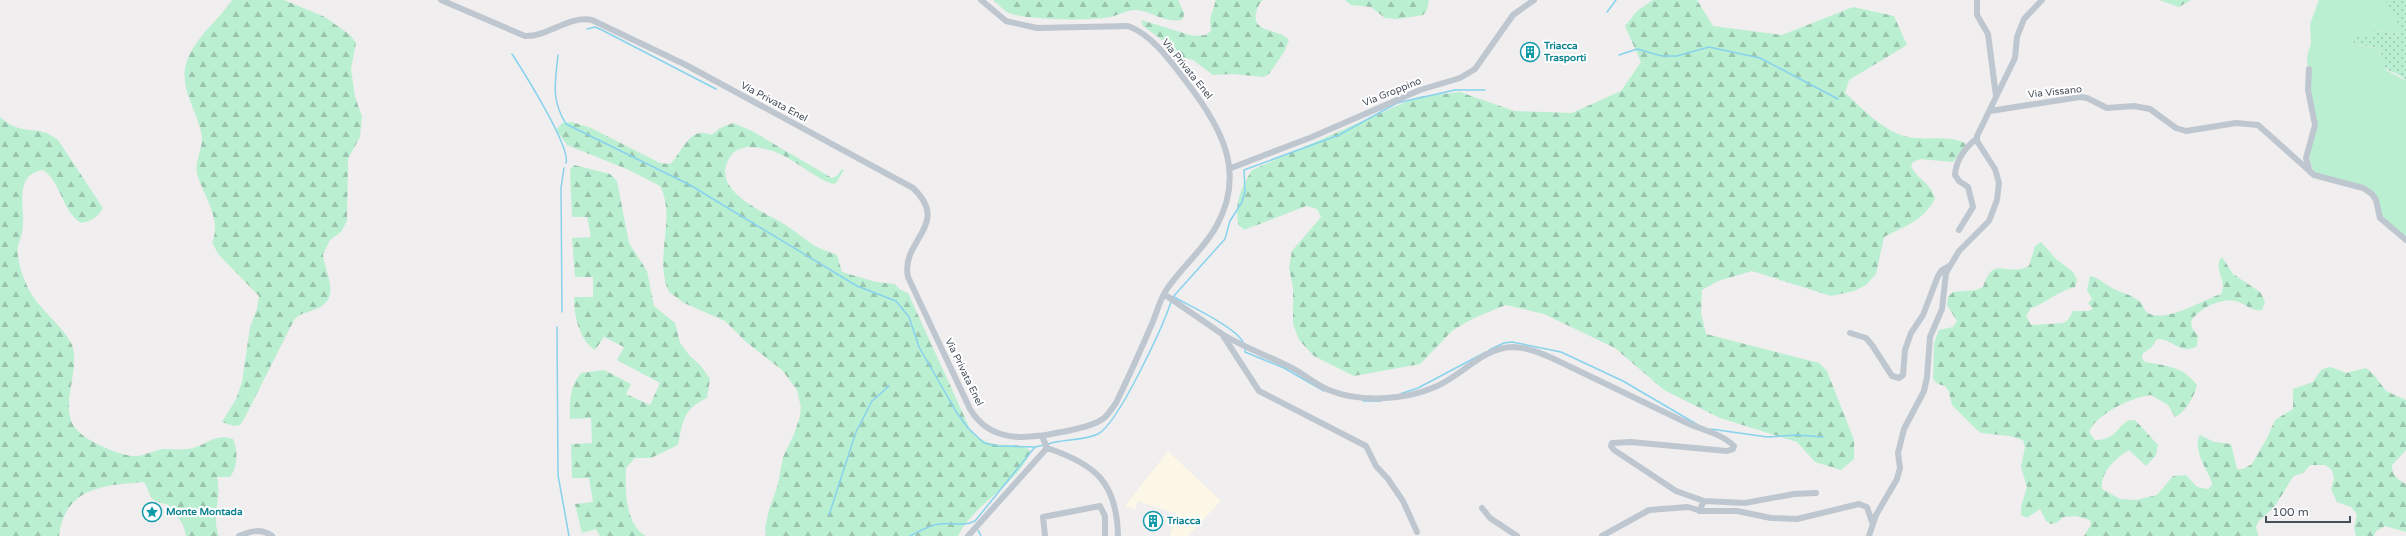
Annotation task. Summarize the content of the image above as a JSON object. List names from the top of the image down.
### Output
{
  "streets": {
    "street": ["Via Privata Enel", "Via Groppino", "Via Vissano"]
  },
  "crossings": [
    ["Via Privata Enel", "Via Groppino"]
  ],
  "places": {
    "building": ["Triacca Trasporti", "Triacca"],
    "place": ["Monte Montada"]
  },
  "scale_bar": "100 m"
}
